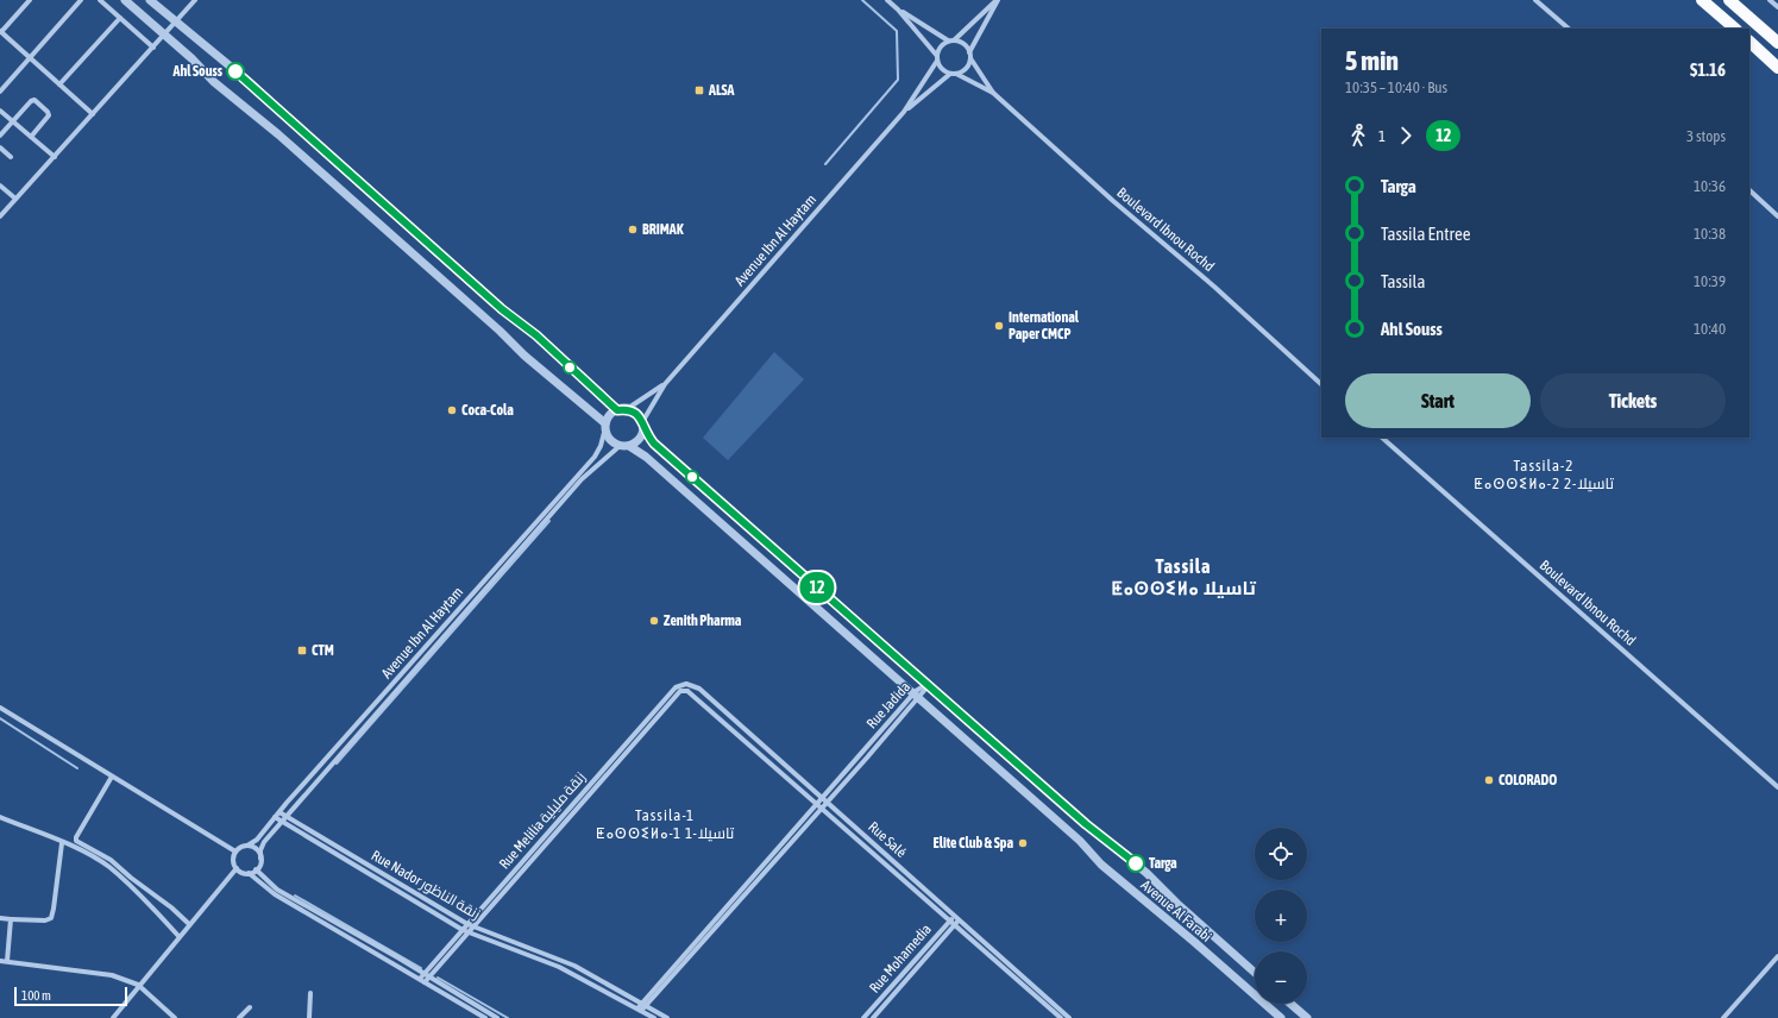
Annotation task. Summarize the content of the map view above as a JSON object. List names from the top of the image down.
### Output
{
  "streets": {
    "street": [
      "Boulevard Ibnou Rochd",
      "Avenue Ibn Al Haytam",
      "Rue Jadida",
      "Rue Melilia زنقة مليلية",
      "Rue Salé",
      "Rue Nador زنقة الناظور",
      "Avenue Al Farabi",
      "Rue Mohamedia"
    ]
  },
  "crossings": [
    ["Boulevard Ibnou Rochd", "Avenue Ibn Al Haytam"],
    ["Avenue Ibn Al Haytam", "Rue Nador زنقة الناظور"],
    ["Avenue Ibn Al Haytam", "Avenue Al Farabi"],
    ["Rue Jadida", "Rue Salé"],
    ["Rue Jadida", "Rue Nador زنقة الناظور"],
    ["Rue Jadida", "Avenue Al Farabi"],
    ["Rue Melilia زنقة مليلية", "Rue Salé"],
    ["Rue Melilia زنقة مليلية", "Rue Nador زنقة الناظور"],
    ["Rue Salé", "Rue Mohamedia"]
  ],
  "districts": ["Tassila-2 ⵟⴰⵙⵙⵉⵍⴰ-2 2-تاسيلا", "Tassila ⵟⴰⵙⵙⵉⵍⴰ تاسيلا", "Tassila-1 ⵟⴰⵙⵙⵉⵍⴰ-1 1-تاسيلا"],
  "places": {
    "other": [
      "Ahl Souss",
      "BRIMAK",
      "International Paper CMCP",
      "Coca-Cola",
      "Zenith Pharma",
      "COLORADO",
      "Elite Club & Spa",
      "Targa"
    ],
    "transit": ["ALSA", "CTM"]
  },
  "lines": ["bus line 12"],
  "scale_bar": "100 m",
  "page": {
    "on_map": "12",
    "heading": ["5 min", "10:35 – 10:40 · Bus", "$1.16"],
    "legs": ["1", "12", "3 stops"],
    "list": [
      {
        "name": "Targa",
        "value": "10:36"
      },
      {
        "name": "Tassila Entree",
        "value": "10:38"
      },
      {
        "name": "Tassila",
        "value": "10:39"
      },
      {
        "name": "Ahl Souss",
        "value": "10:40"
      }
    ],
    "buttons": ["Start", "Tickets"],
    "map_buttons": ["+", "−"],
    "scale": "100 m"
  }
}
